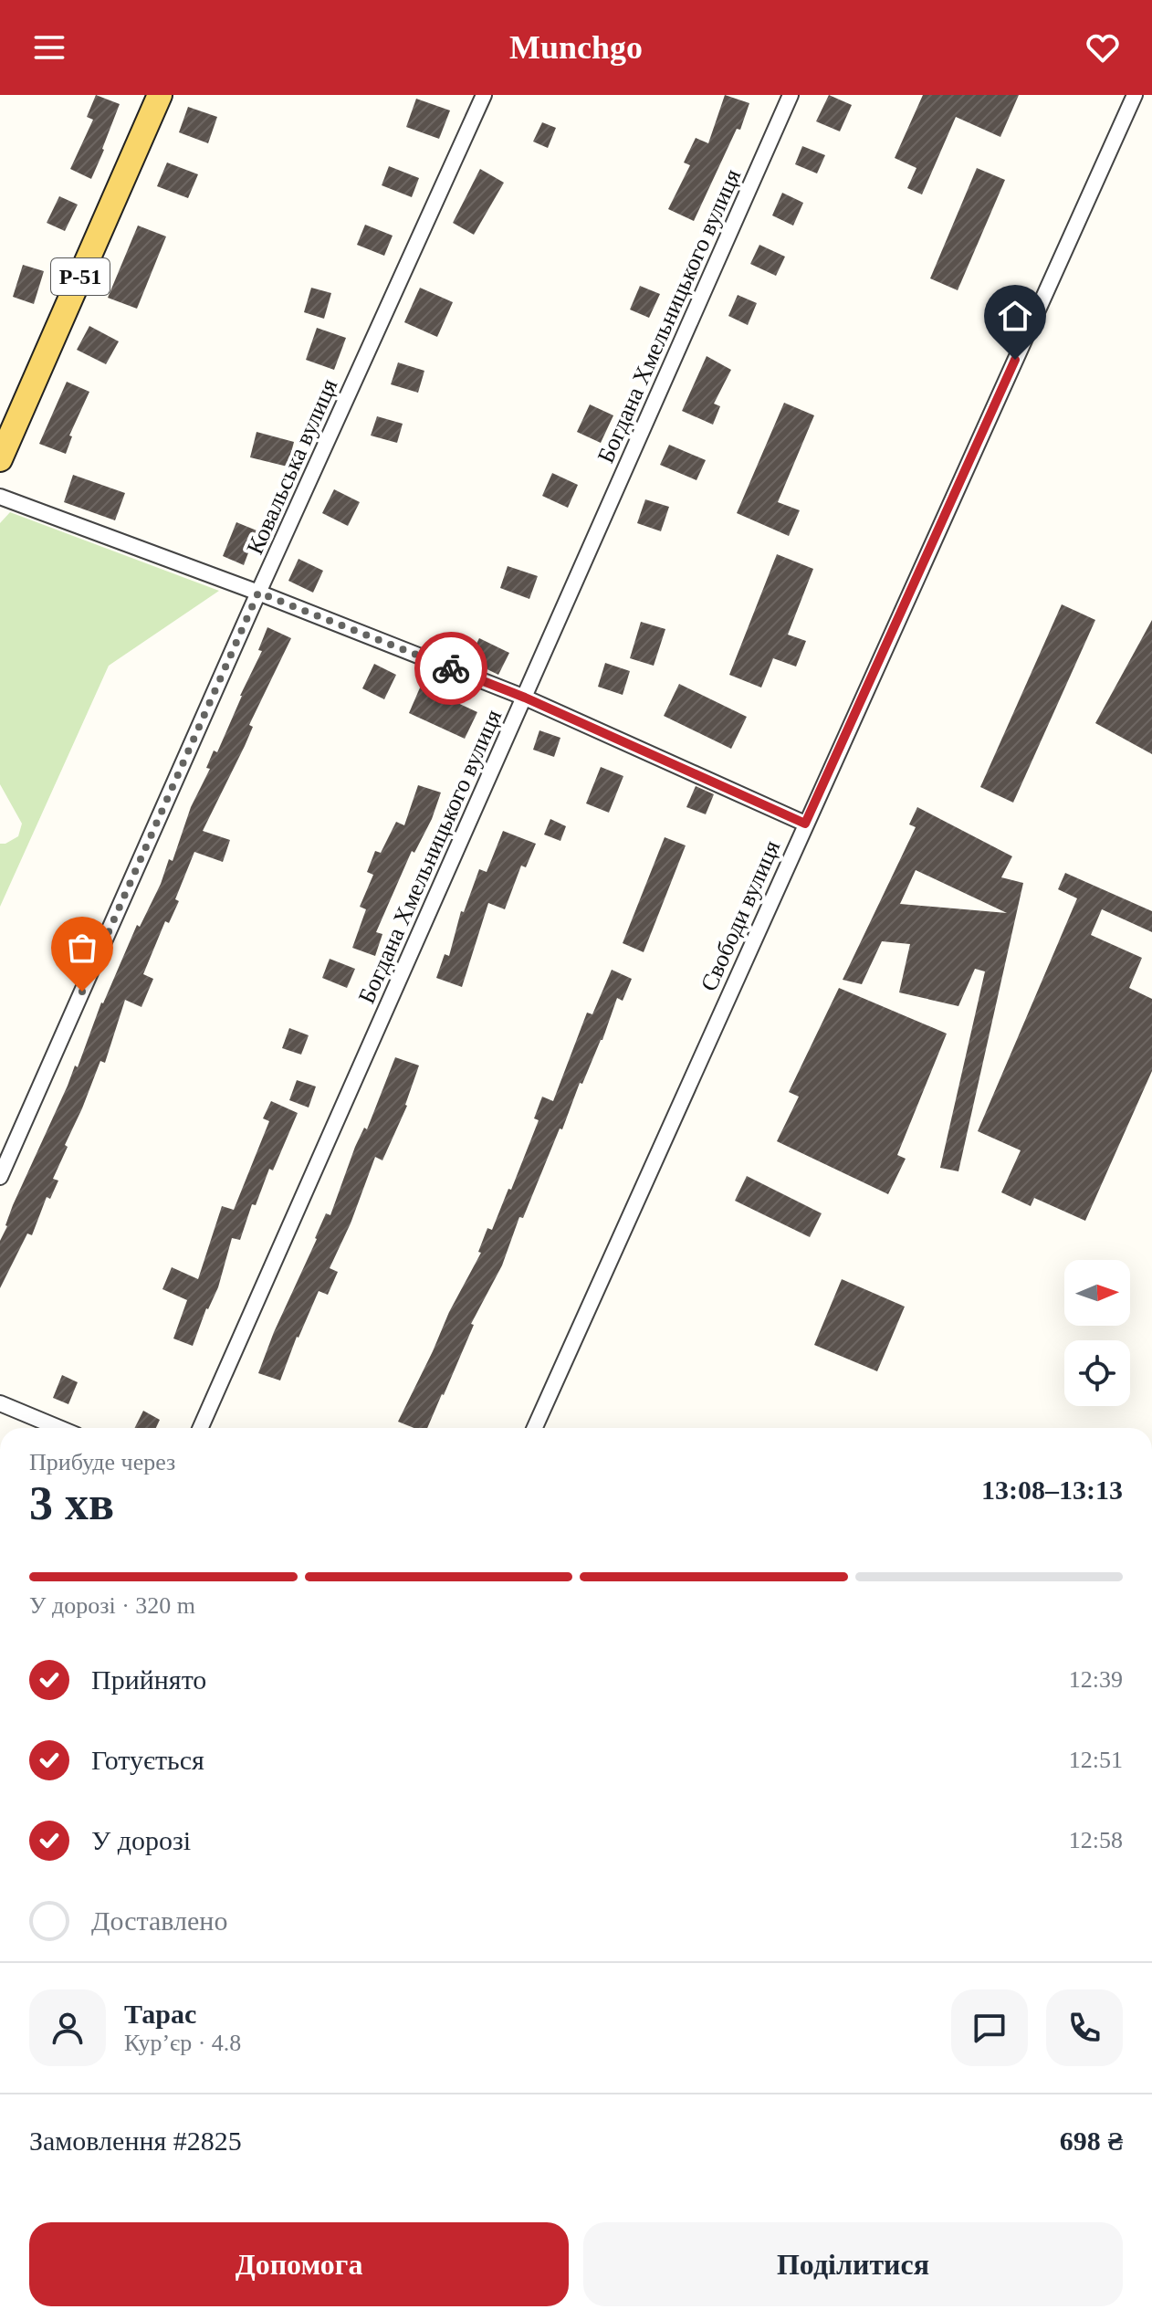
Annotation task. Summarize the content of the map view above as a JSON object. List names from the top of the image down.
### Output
{
  "streets": {
    "main road": ["Р-51"],
    "street": ["Богдана Хмельницького вулиця", "Ковальська вулиця", "Свободи вулиця"]
  },
  "north": "right",
  "page": {
    "header": "Munchgo",
    "heading": ["3 хв", "Прибуде через", "13:08–13:13"],
    "panel": [
      "Тарас",
      "Кур’єр · 4.8",
      "Замовлення #2825",
      "698 ₴"
    ],
    "bar": "У дорозі · 320 m",
    "list": [
      ["Прийнято", "12:39"],
      ["Готується", "12:51"],
      ["У дорозі", "12:58"],
      "Доставлено"
    ],
    "buttons": ["Допомога", "Поділитися"]
  }
}
